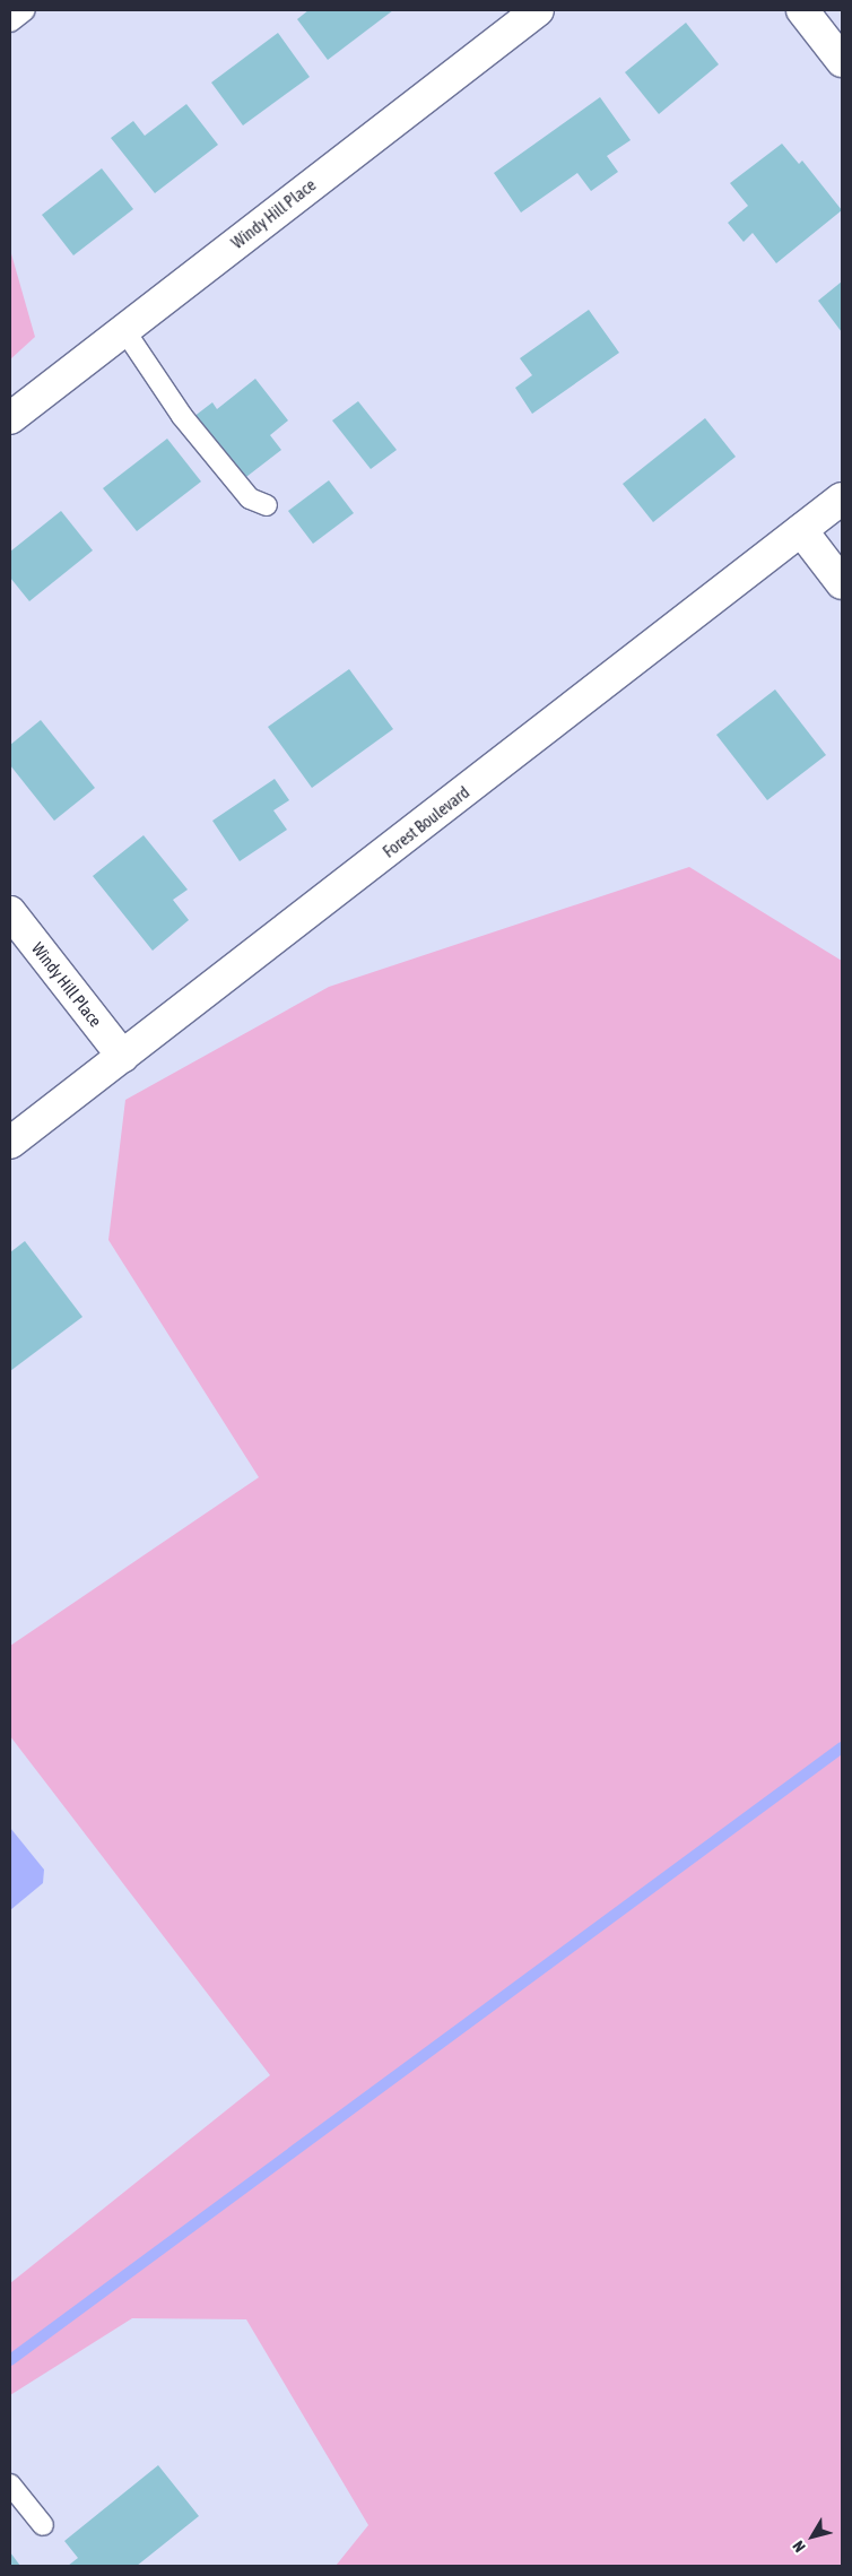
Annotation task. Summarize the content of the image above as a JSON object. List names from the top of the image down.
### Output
{
  "streets": {
    "street": ["Windy Hill Place", "Forest Boulevard"]
  },
  "crossings": [
    ["Windy Hill Place", "Forest Boulevard"]
  ],
  "north": "bottom left"
}
